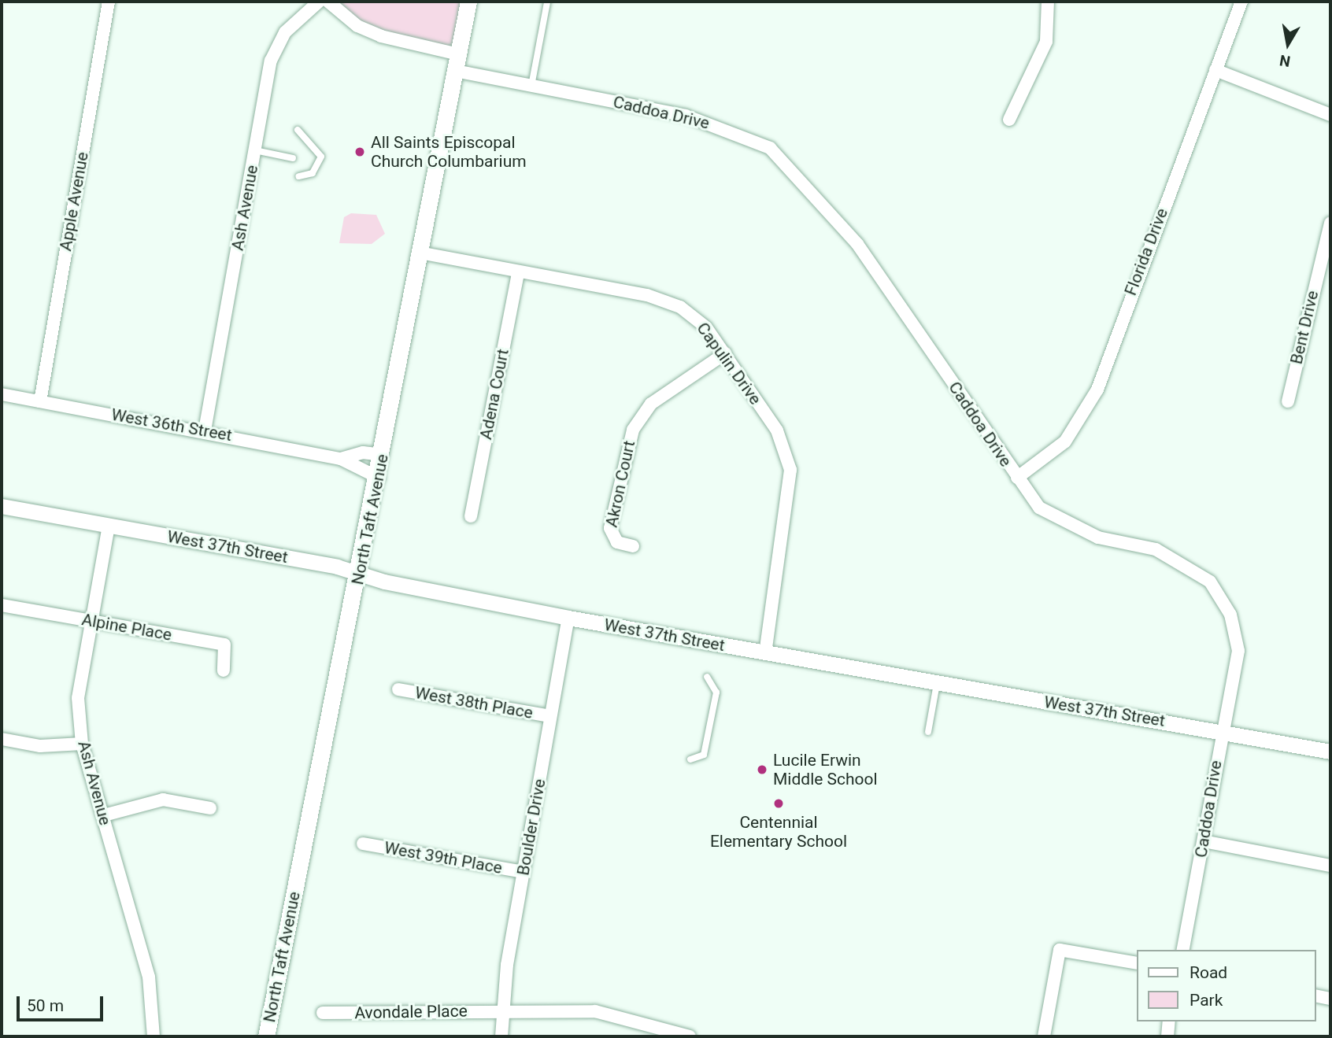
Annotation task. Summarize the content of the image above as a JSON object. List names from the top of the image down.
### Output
{
  "streets": {
    "main road": ["North Taft Avenue"],
    "street": [
      "Caddoa Drive",
      "Apple Avenue",
      "Ash Avenue",
      "Florida Drive",
      "Bent Drive",
      "Capulin Drive",
      "Adena Court",
      "West 36th Street",
      "Akron Court",
      "West 37th Street",
      "Alpine Place",
      "West 38th Place",
      "Boulder Drive",
      "West 39th Place",
      "Avondale Place"
    ]
  },
  "crossings": [
    ["Caddoa Drive", "Florida Drive"],
    ["Caddoa Drive", "North Taft Avenue"],
    ["Caddoa Drive", "West 37th Street"],
    ["Apple Avenue", "West 36th Street"],
    ["Ash Avenue", "West 36th Street"],
    ["Ash Avenue", "West 37th Street"],
    ["Ash Avenue", "Alpine Place"],
    ["Capulin Drive", "Adena Court"],
    ["Capulin Drive", "Akron Court"],
    ["Capulin Drive", "North Taft Avenue"],
    ["Capulin Drive", "West 37th Street"],
    ["West 36th Street", "North Taft Avenue"],
    ["North Taft Avenue", "West 37th Street"],
    ["West 37th Street", "Boulder Drive"],
    ["West 38th Place", "Boulder Drive"],
    ["Boulder Drive", "West 39th Place"],
    ["Boulder Drive", "Avondale Place"]
  ],
  "places": ["All Saints Episcopal Church Columbarium", "Lucile Erwin Middle School", "Centennial Elementary School"],
  "legend": ["Road", "Park"],
  "scale_bar": "50 m",
  "north": "bottom"
}
